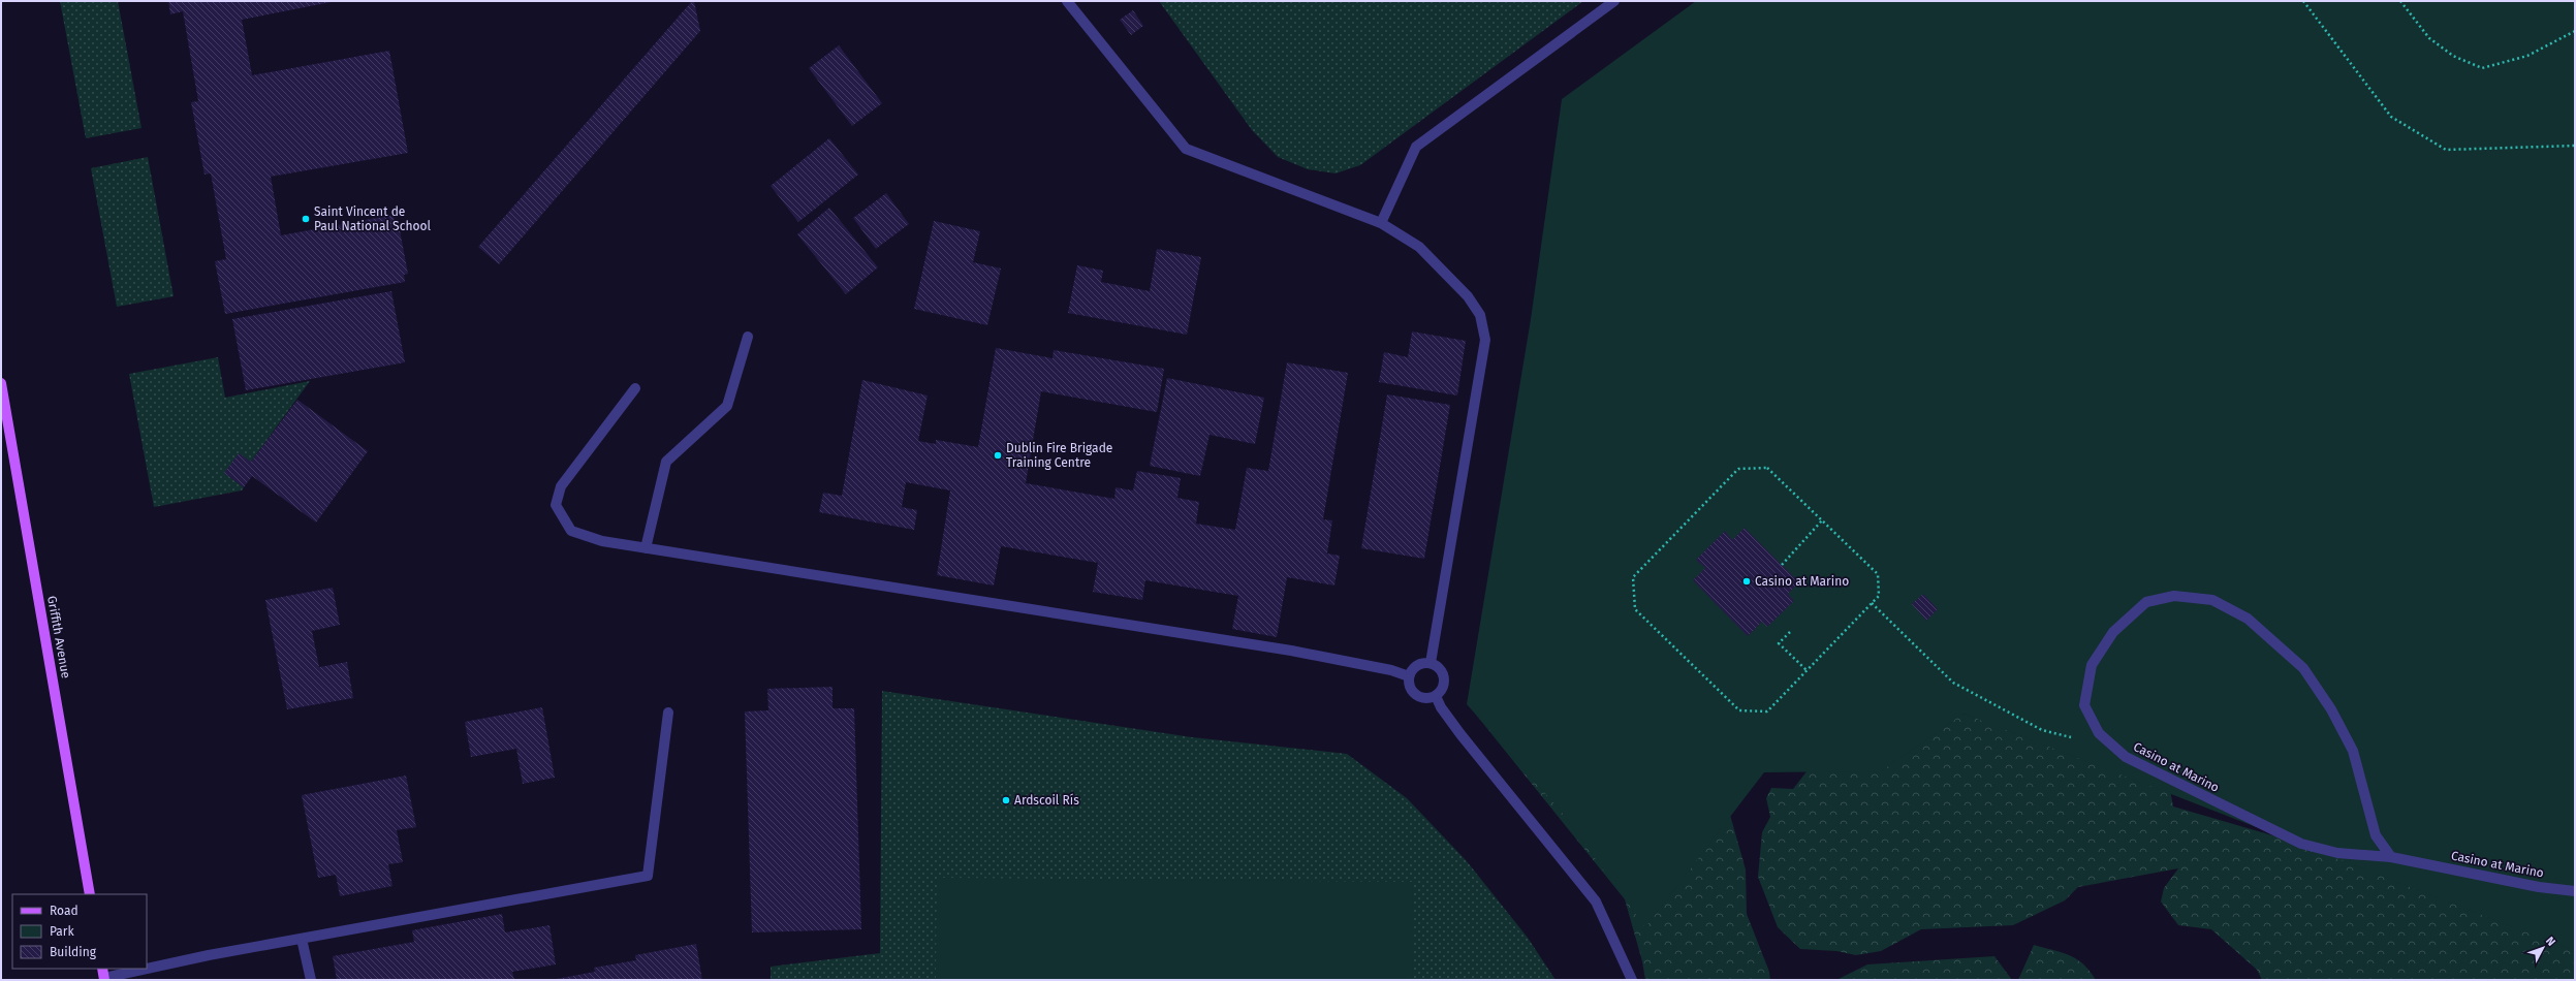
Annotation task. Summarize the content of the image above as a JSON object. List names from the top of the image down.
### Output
{
  "streets": {
    "main road": ["Griffith Avenue"],
    "lane": ["Casino at Marino"]
  },
  "places": [
    "Saint Vincent de Paul National School",
    "Dublin Fire Brigade Training Centre",
    "Casino at Marino",
    "Ardscoil Rís"
  ],
  "legend": ["Road", "Park", "Building"],
  "north": "top right"
}
